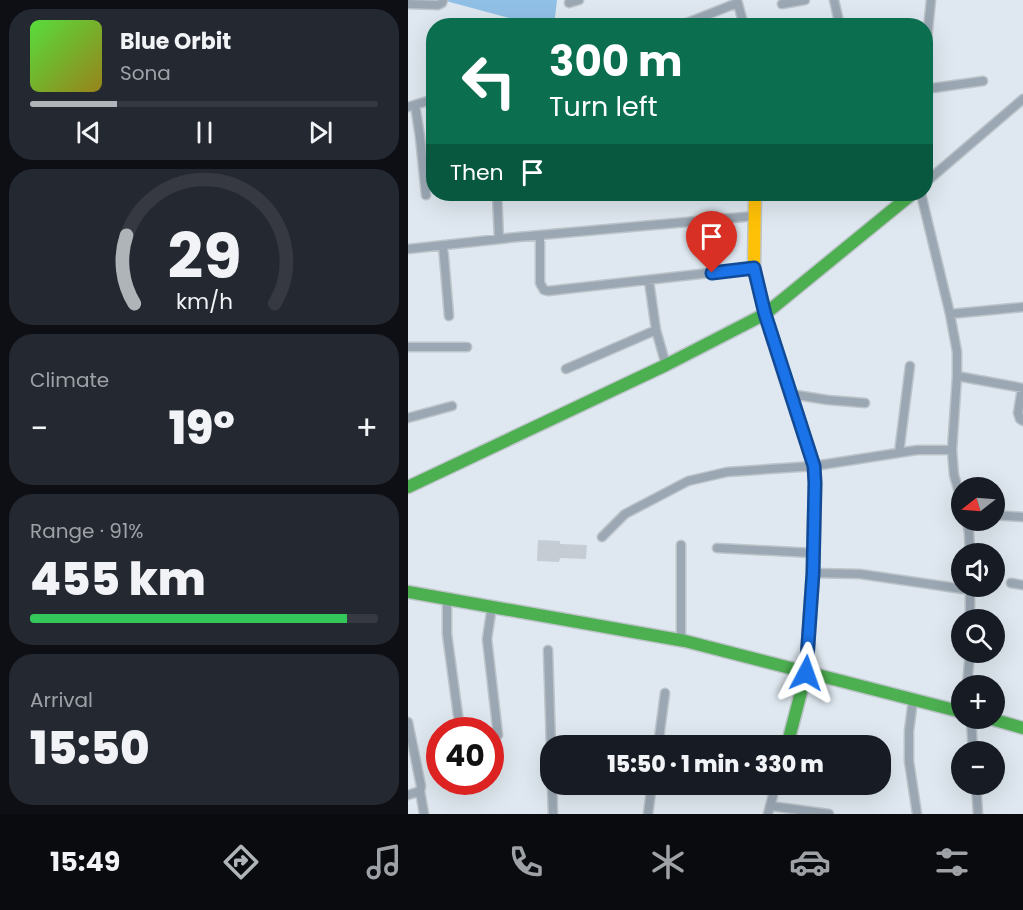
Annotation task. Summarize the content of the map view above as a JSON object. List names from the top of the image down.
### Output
{
  "north": "left",
  "page": {
    "turn": ["300 m", "Turn left"],
    "song": ["Blue Orbit", "Sona"],
    "then": "Then",
    "tile": [
      "Climate",
      ["Range · 91%", "455 km"],
      ["Arrival", "15:50"]
    ],
    "heat": ["−", "19°", "+"],
    "map_buttons": ["+", "−"],
    "limit": "40",
    "trip": "15:50 · 1 min · 330 m",
    "tabs": "15:49",
    "gauge": ["29", "km/h"]
  }
}
